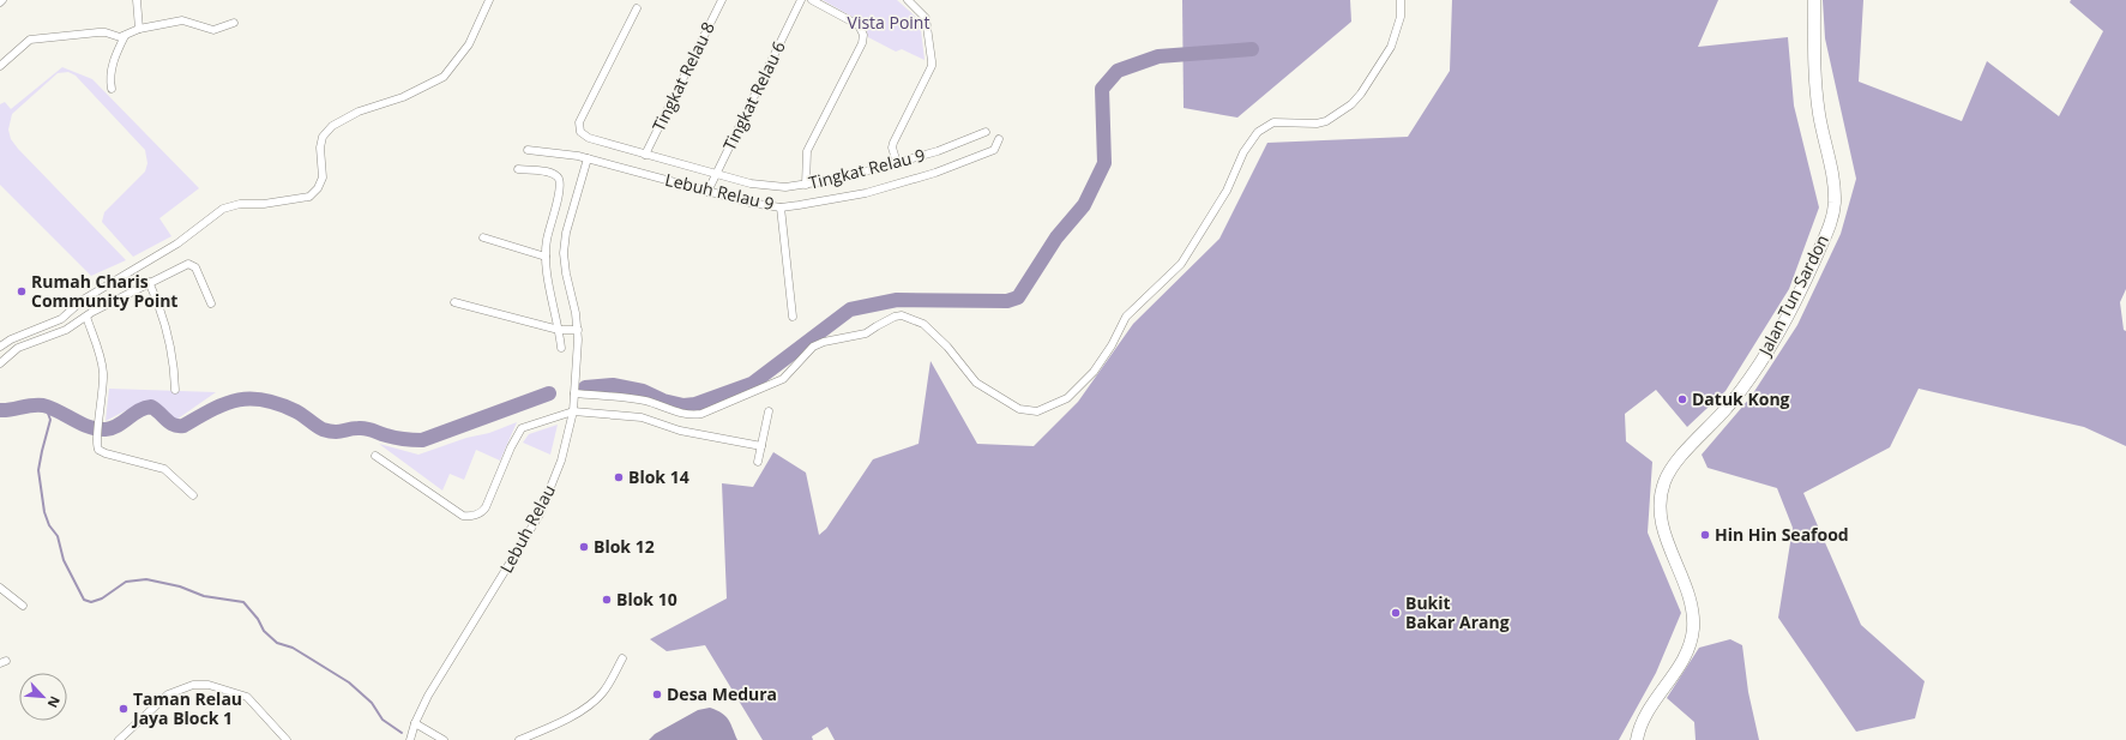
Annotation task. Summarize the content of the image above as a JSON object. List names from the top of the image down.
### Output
{
  "streets": {
    "main road": ["Jalan Tun Sardon"],
    "street": [
      "Tingkat Relau 8",
      "Tingkat Relau 6",
      "Tingkat Relau 9",
      "Lebuh Relau 9",
      "Lebuh Relau"
    ]
  },
  "crossings": [
    ["Tingkat Relau 8", "Tingkat Relau 9"],
    ["Tingkat Relau 6", "Tingkat Relau 9"],
    ["Tingkat Relau 6", "Lebuh Relau 9"],
    ["Lebuh Relau 9", "Lebuh Relau"]
  ],
  "parks": ["Vista Point"],
  "places": [
    "Rumah Charis Community Point",
    "Datuk Kong",
    "Blok 14",
    "Hin Hin Seafood",
    "Blok 12",
    "Blok 10",
    "Bukit Bakar Arang",
    "Desa Medura",
    "Taman Relau Jaya Block 1"
  ],
  "north": "bottom right"
}
